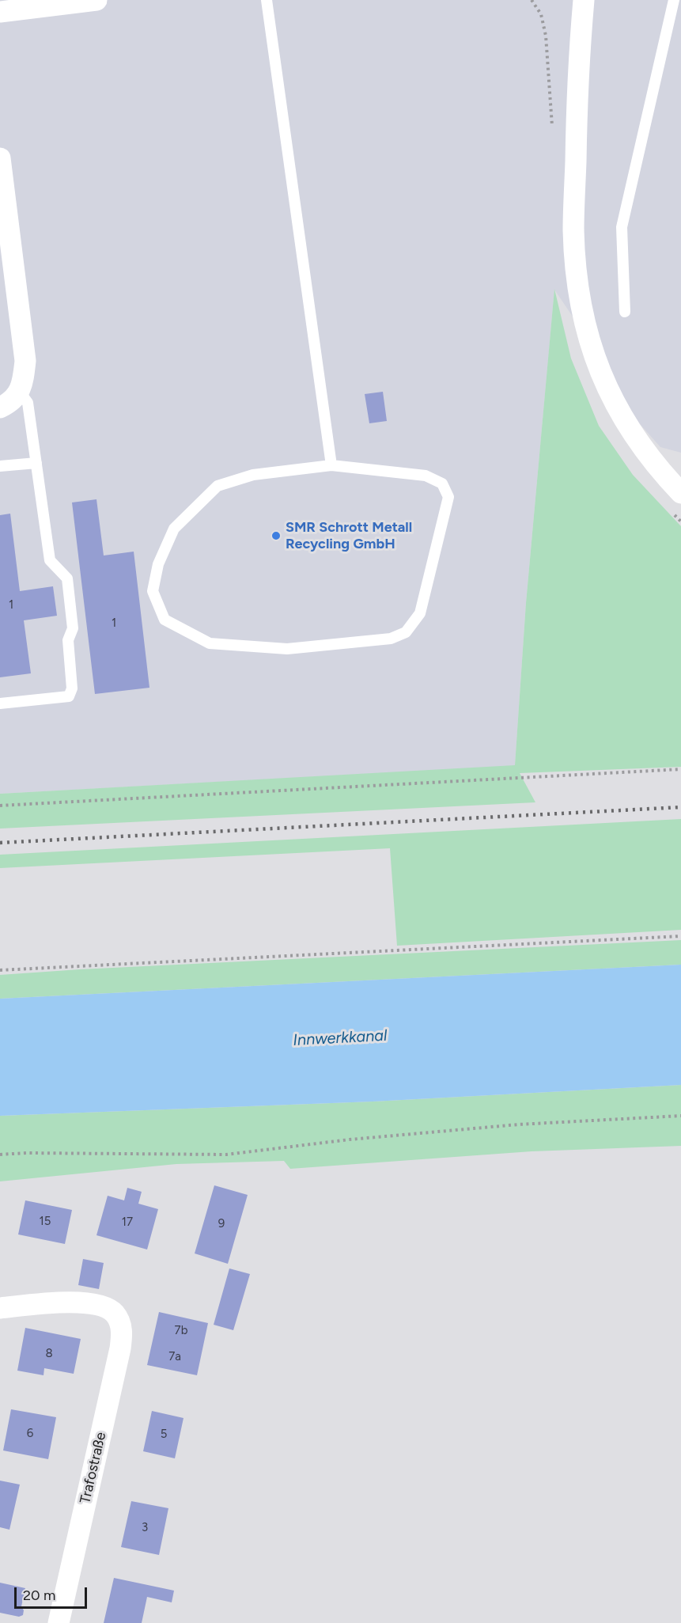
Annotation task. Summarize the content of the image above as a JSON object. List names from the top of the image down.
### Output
{
  "streets": {
    "street": ["Trafostraße"]
  },
  "water": ["Innwerkkanal"],
  "places": ["SMR Schrott Metall Recycling GmbH"],
  "house_numbers": [
    "1",
    "1",
    "15",
    "17",
    "9",
    "7b",
    "8",
    "7a",
    "6",
    "5",
    "3"
  ],
  "scale_bar": "20 m"
}
